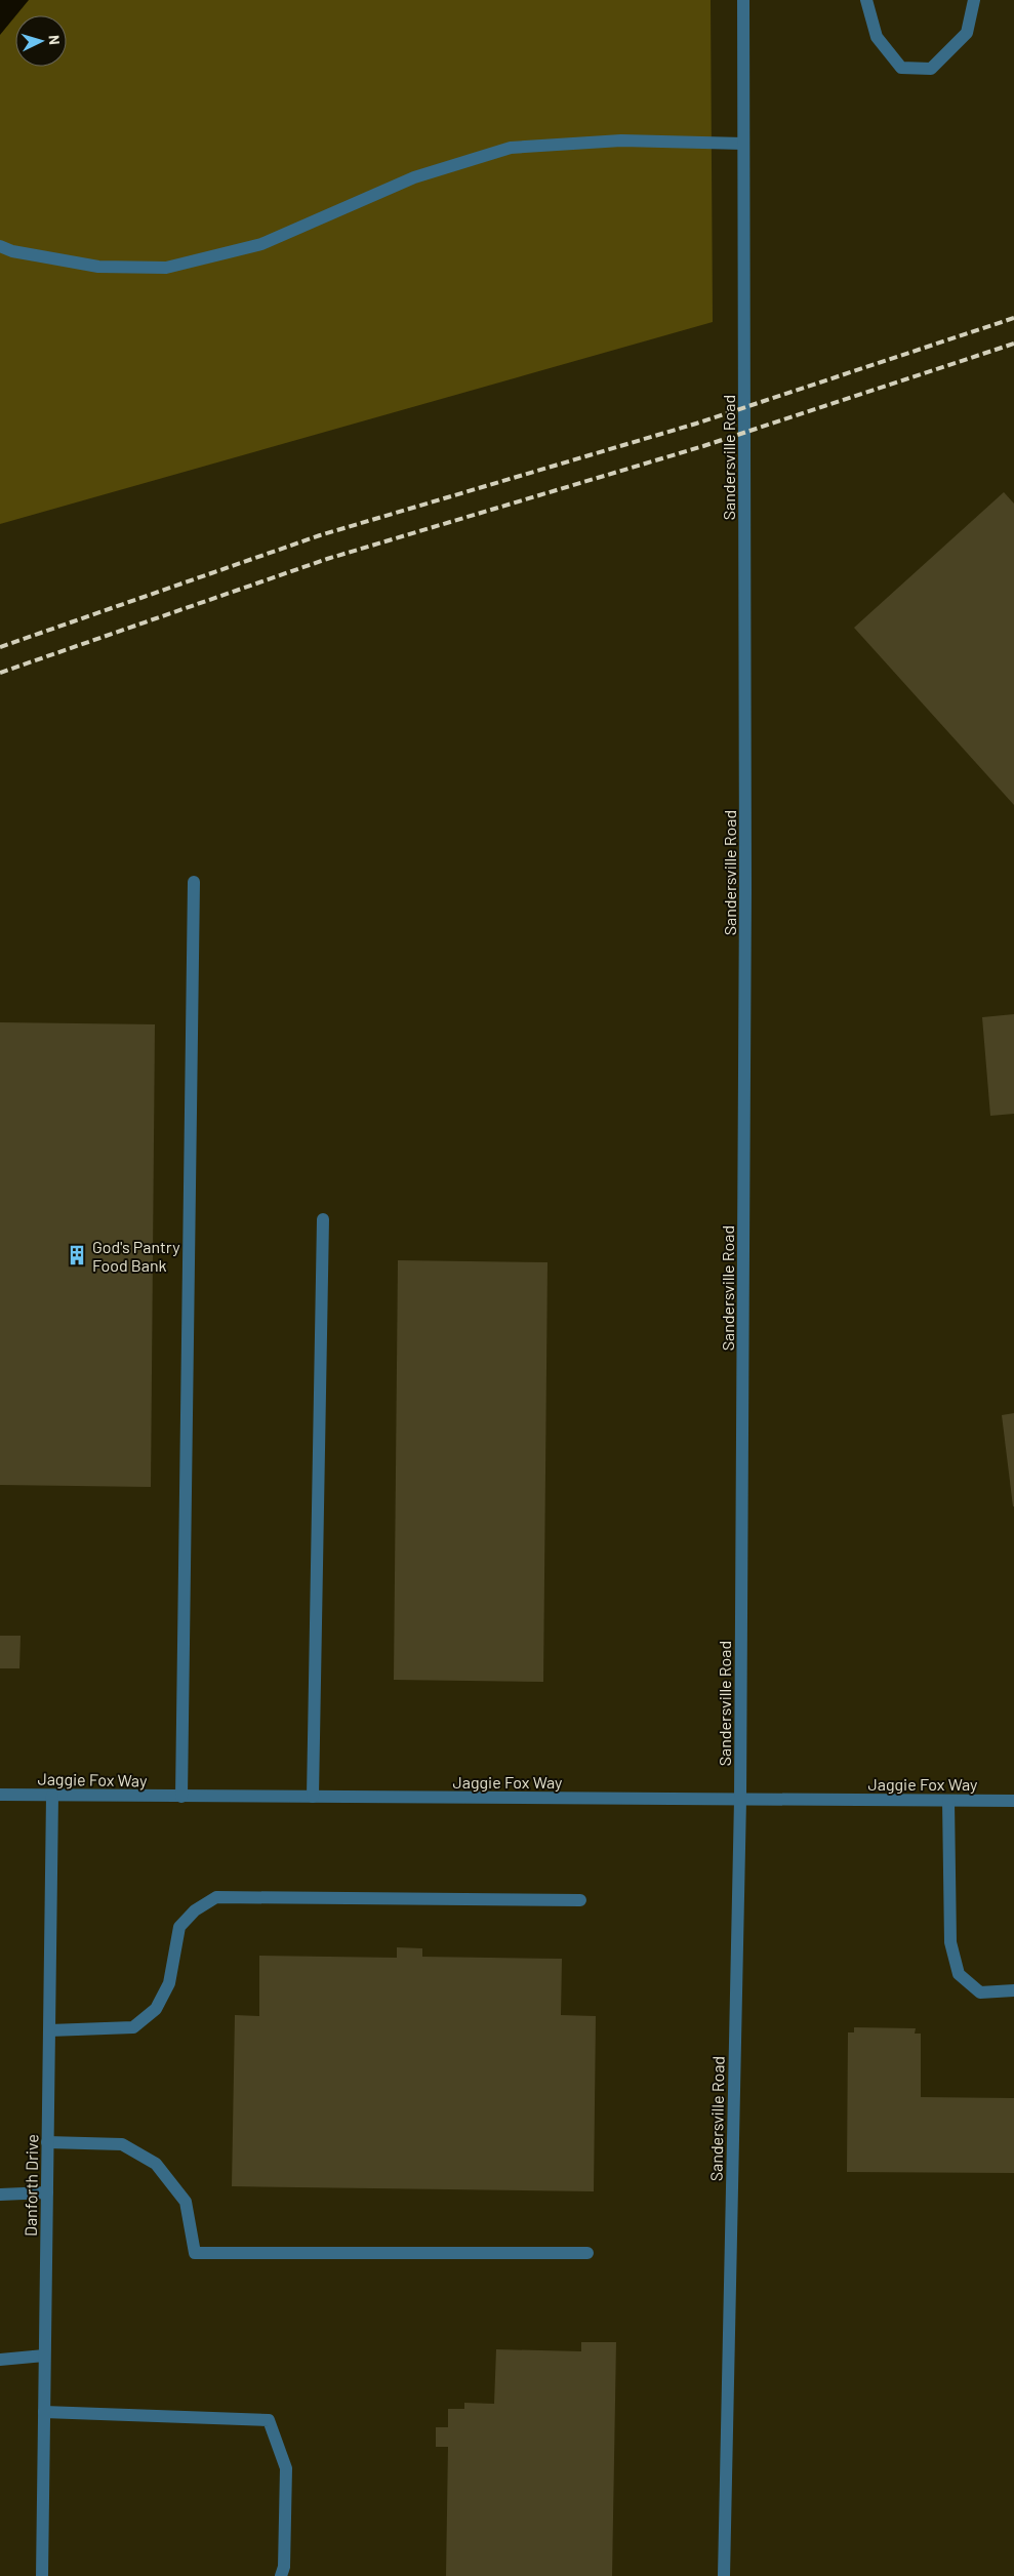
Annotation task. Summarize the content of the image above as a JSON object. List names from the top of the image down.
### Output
{
  "streets": {
    "street": ["Sandersville Road", "Jaggie Fox Way", "Danforth Drive"]
  },
  "crossings": [
    ["Sandersville Road", "Jaggie Fox Way"],
    ["Jaggie Fox Way", "Danforth Drive"]
  ],
  "places": {
    "building": ["God's Pantry Food Bank"]
  },
  "north": "right"
}
